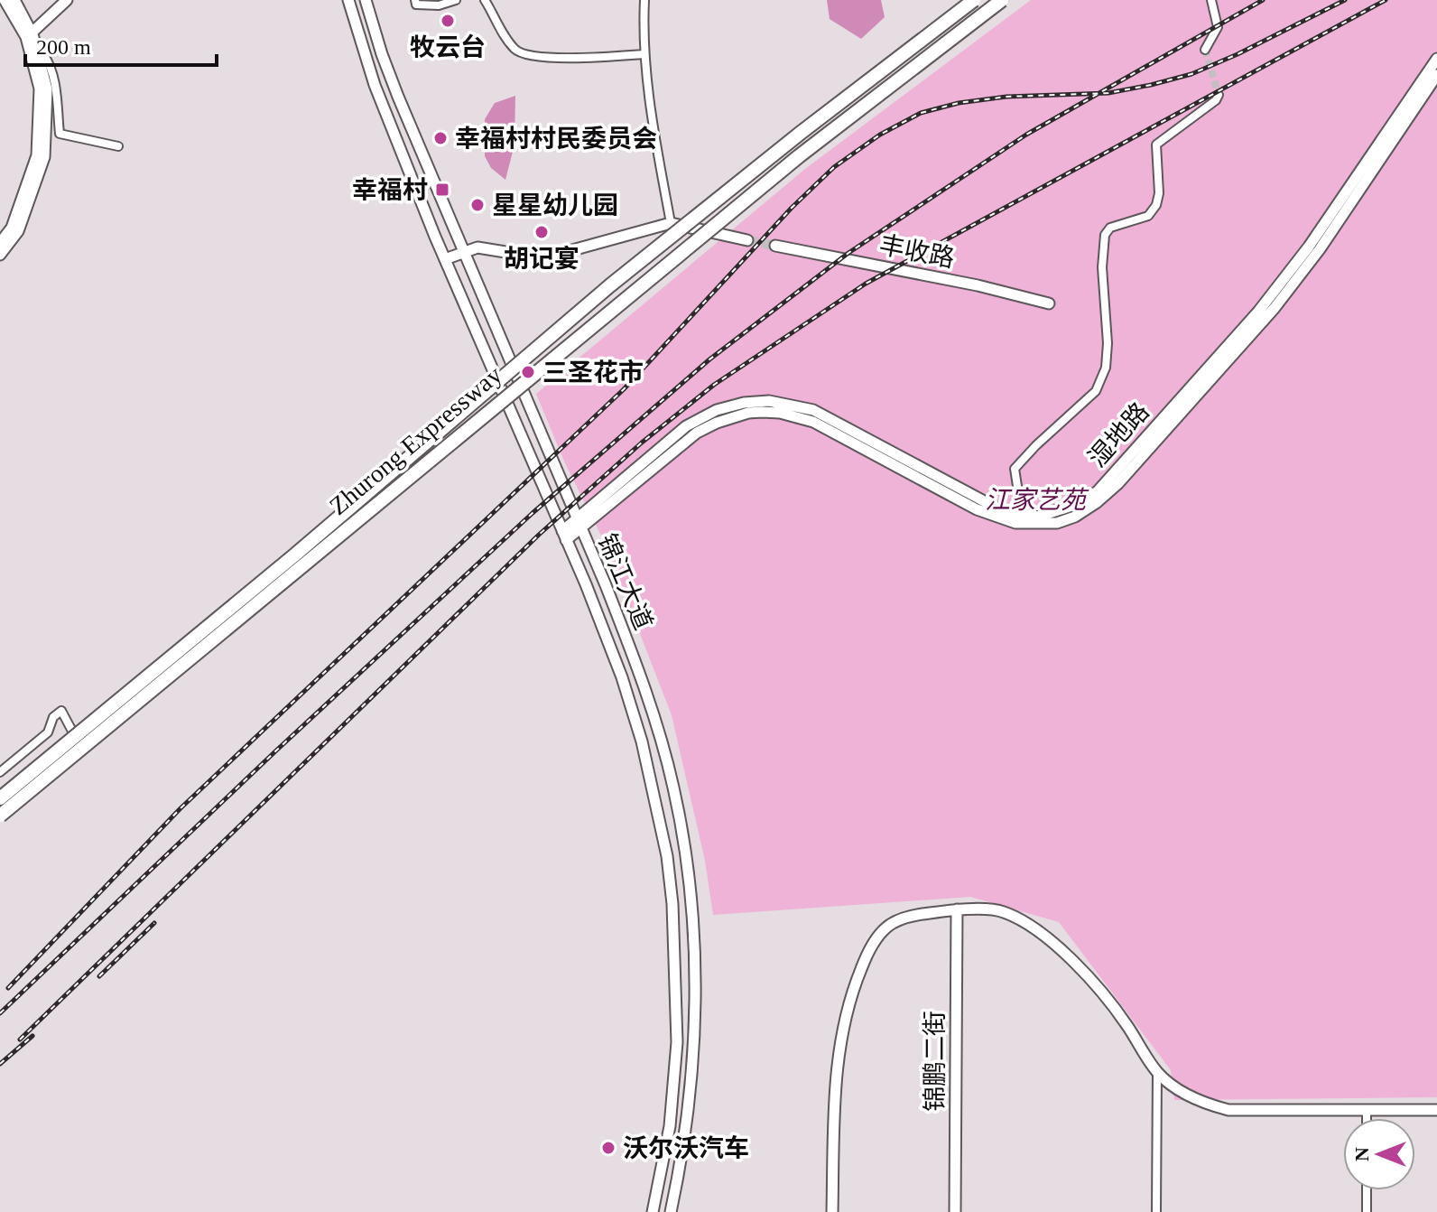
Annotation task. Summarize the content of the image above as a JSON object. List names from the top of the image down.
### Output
{
  "streets": {
    "highway": ["Zhurong Expressway"],
    "street": [
      "丰收路",
      "湿地路",
      "锦江大道",
      "锦鹏二街"
    ]
  },
  "crossings": [
    ["湿地路", "锦江大道"]
  ],
  "parks": ["江家艺苑"],
  "places": {
    "other": [
      "牧云台",
      "幸福村村民委员会",
      "星星幼儿园",
      "胡记宴",
      "三圣花市",
      "沃尔沃汽车"
    ],
    "transit": ["幸福村"]
  },
  "scale_bar": "200 m",
  "north": "left"
}
